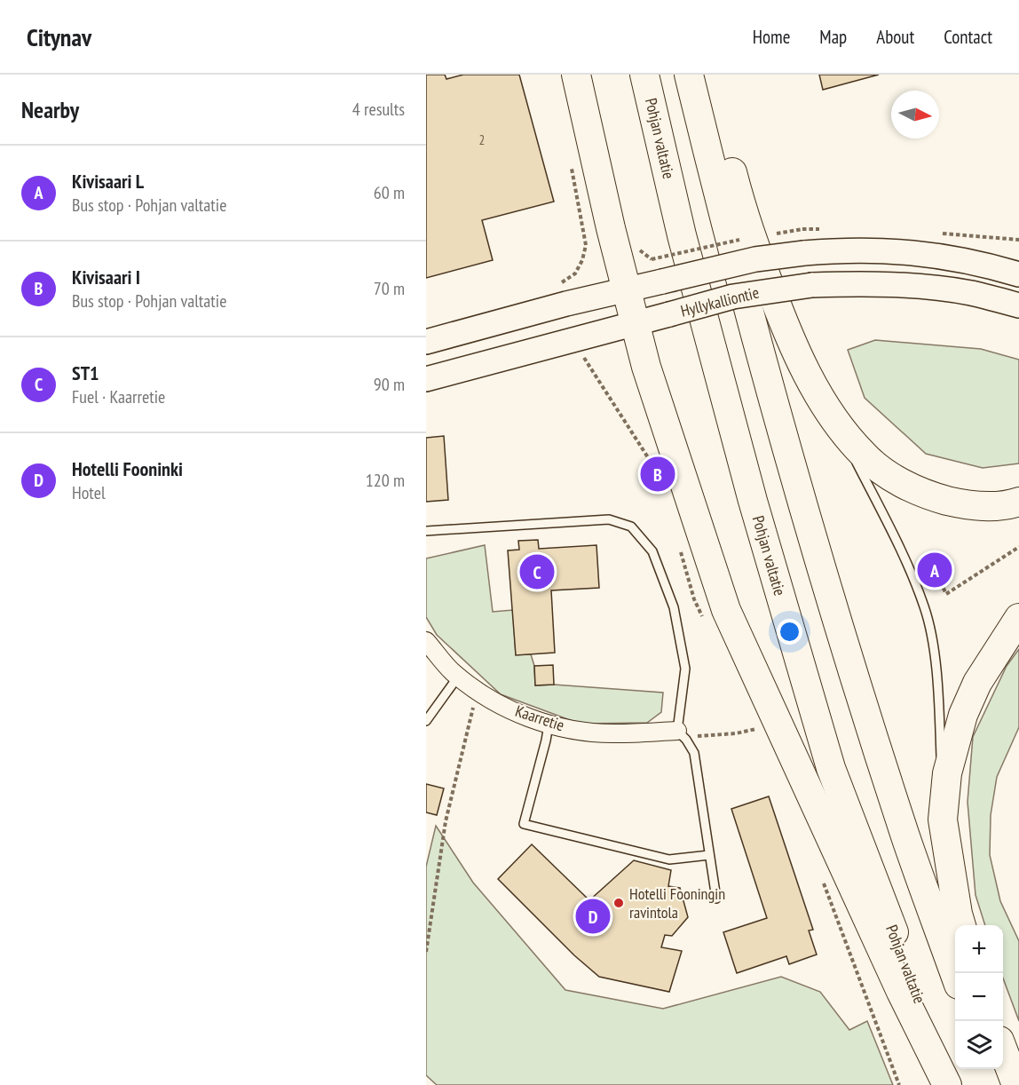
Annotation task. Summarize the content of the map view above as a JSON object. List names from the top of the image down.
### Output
{
  "streets": {
    "highway": ["Pohjan valtatie"],
    "main road": ["Hyllykalliontie"],
    "street": ["Kaarretie"]
  },
  "places": ["Hotelli Fooningin ravintola"],
  "house_numbers": ["2"],
  "north": "right",
  "page": {
    "header": "Citynav",
    "nav": [
      "Home",
      "Map",
      "About",
      "Contact"
    ],
    "heading": ["Nearby", "4 results"],
    "list": [
      {
        "mark": "A",
        "name": "Kivisaari L",
        "note": "Bus stop · Pohjan valtatie",
        "value": "60 m"
      },
      {
        "mark": "B",
        "name": "Kivisaari I",
        "note": "Bus stop · Pohjan valtatie",
        "value": "70 m"
      },
      {
        "mark": "C",
        "name": "ST1",
        "note": "Fuel · Kaarretie",
        "value": "90 m"
      },
      {
        "mark": "D",
        "name": "Hotelli Fooninki",
        "note": "Hotel",
        "value": "120 m"
      }
    ],
    "pins": [
      "B",
      "A",
      "C",
      "D"
    ],
    "map_buttons": ["+", "−"]
  }
}
